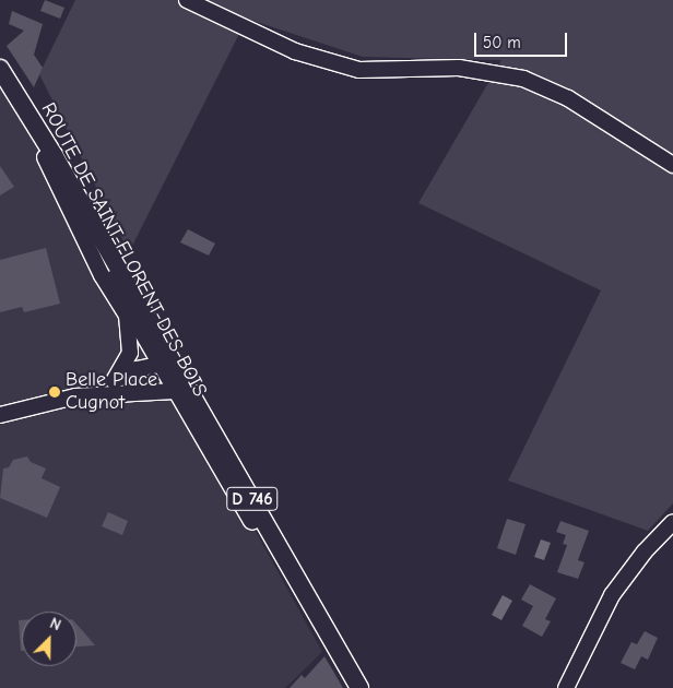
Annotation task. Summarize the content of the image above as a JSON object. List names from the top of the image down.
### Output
{
  "streets": {
    "main road": ["ROUTE DE SAINT-FLORENT-DES-BOIS", "D 746"]
  },
  "crossings": [
    ["ROUTE DE SAINT-FLORENT-DES-BOIS", "D 746"]
  ],
  "places": ["Belle Place Cugnot"],
  "scale_bar": "50 m",
  "north": "top right"
}
